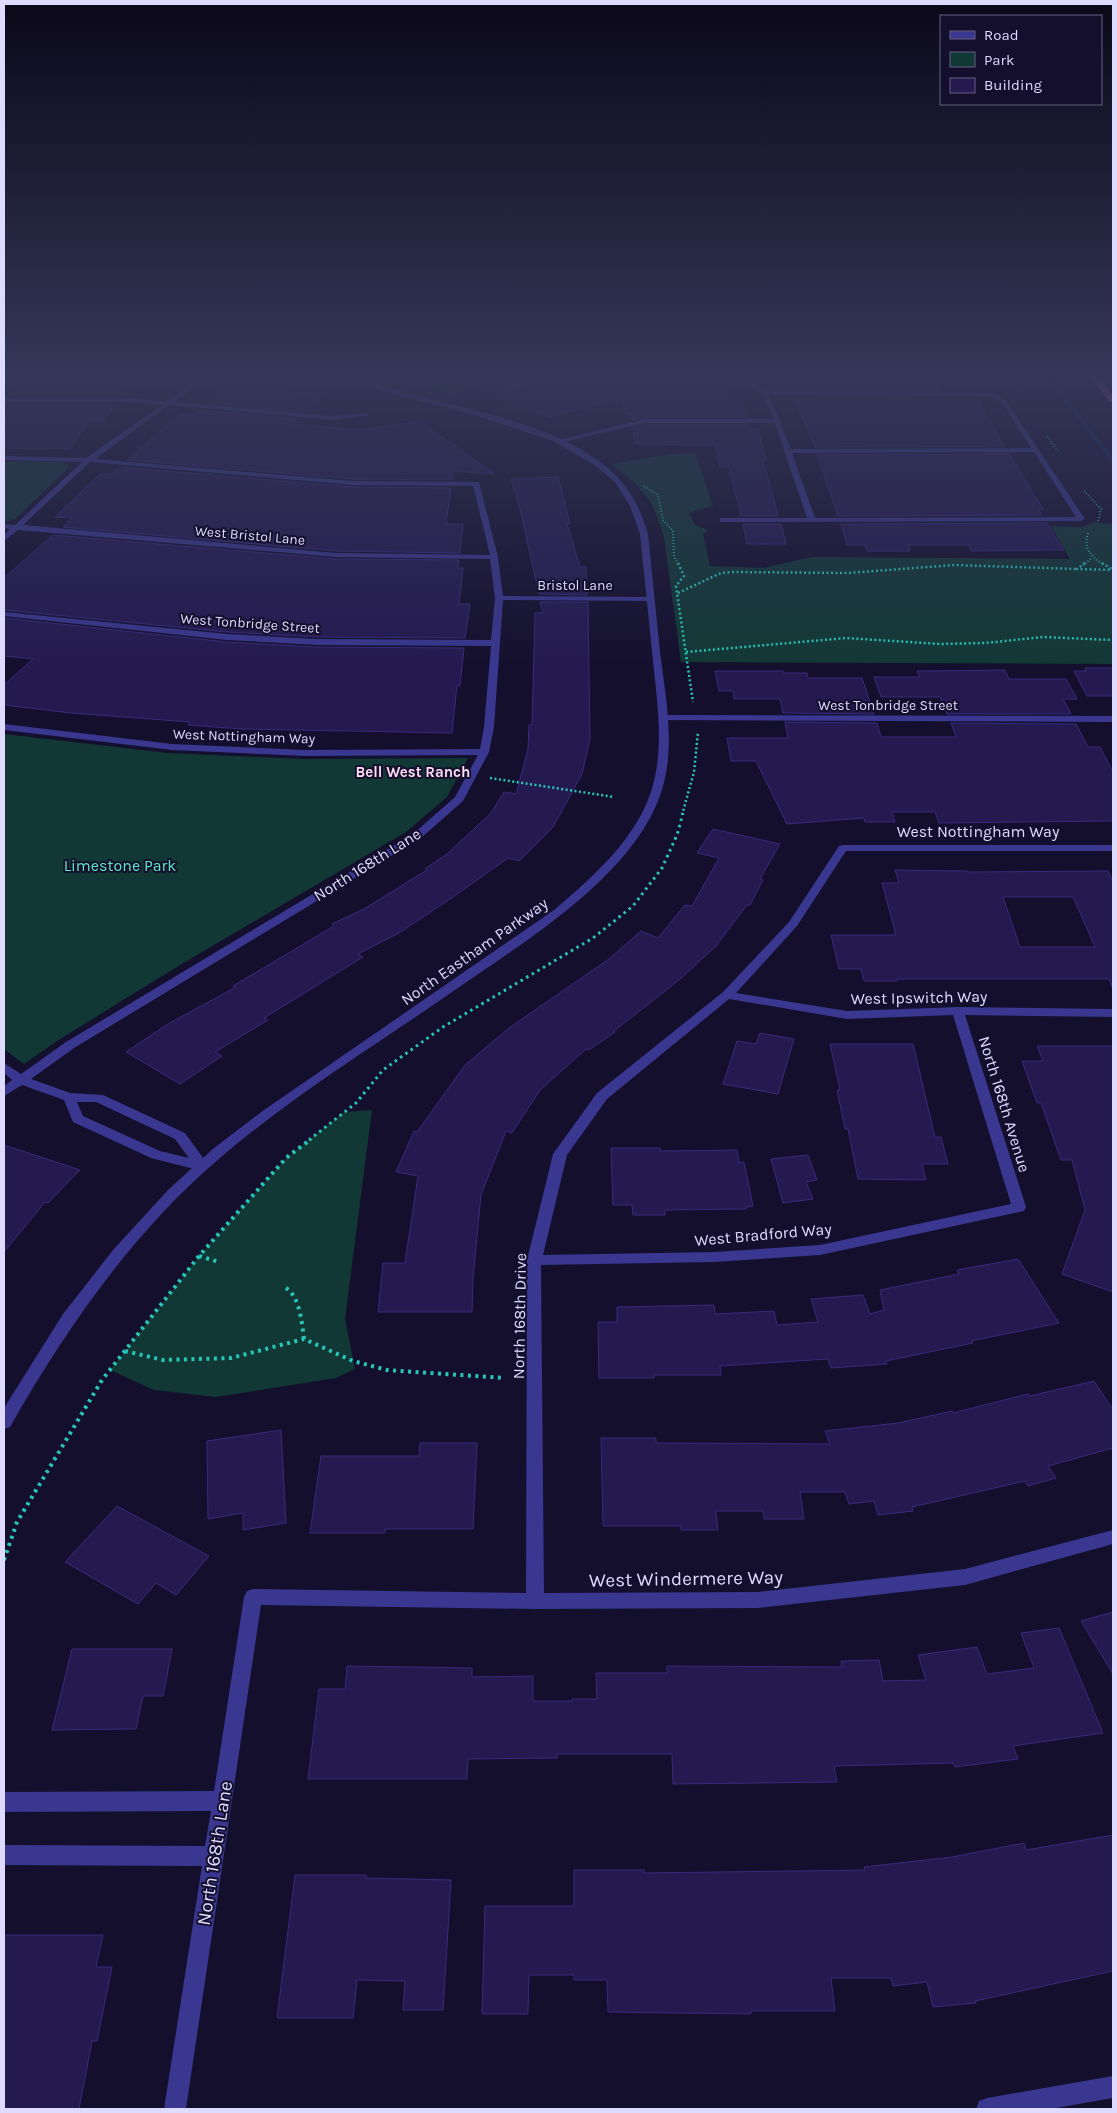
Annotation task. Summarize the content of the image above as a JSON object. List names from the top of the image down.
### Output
{
  "streets": {
    "street": [
      "West Bristol Lane",
      "Bristol Lane",
      "West Tonbridge Street",
      "West Nottingham Way",
      "North 168th Lane",
      "North Eastham Parkway",
      "West Ipswitch Way",
      "North 168th Avenue",
      "West Bradford Way",
      "North 168th Drive",
      "West Windermere Way"
    ]
  },
  "crossings": [
    ["West Bristol Lane", "North 168th Lane"],
    ["Bristol Lane", "North 168th Lane"],
    ["Bristol Lane", "North Eastham Parkway"],
    ["West Tonbridge Street", "North 168th Lane"],
    ["West Tonbridge Street", "North Eastham Parkway"],
    ["West Nottingham Way", "North 168th Lane"],
    ["West Nottingham Way", "North 168th Drive"],
    ["North 168th Lane", "West Windermere Way"],
    ["West Ipswitch Way", "North 168th Avenue"],
    ["West Ipswitch Way", "North 168th Drive"],
    ["North 168th Avenue", "West Bradford Way"],
    ["West Bradford Way", "North 168th Drive"],
    ["North 168th Drive", "West Windermere Way"]
  ],
  "districts": ["Bell West Ranch"],
  "parks": ["Limestone Park"],
  "legend": ["Road", "Park", "Building"]
}
